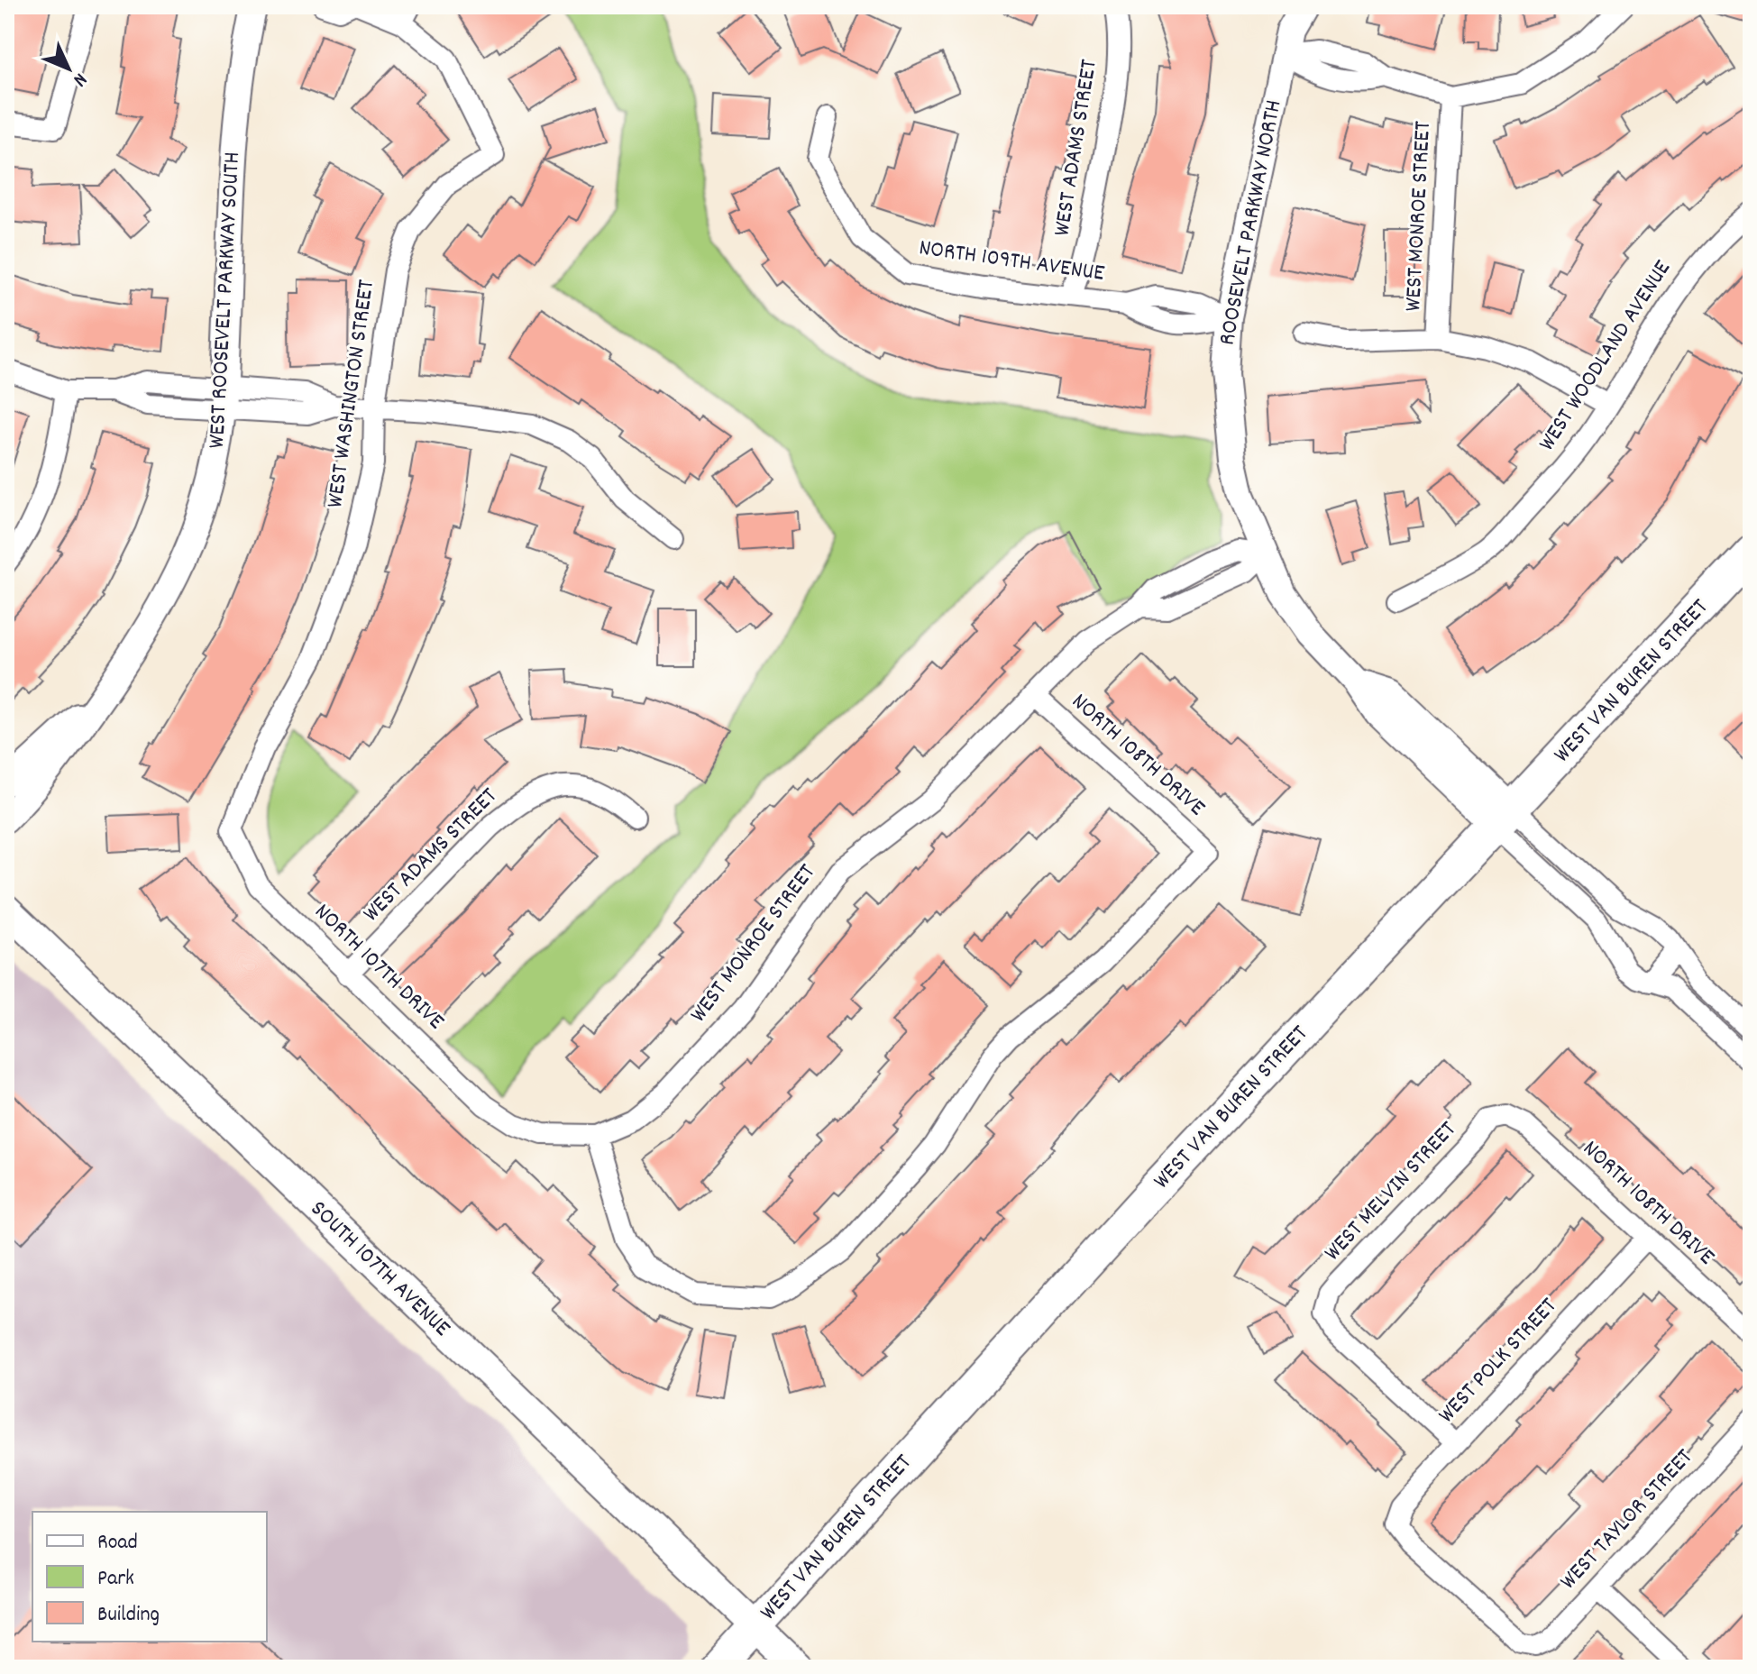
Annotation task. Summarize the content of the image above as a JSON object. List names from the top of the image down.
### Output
{
  "streets": {
    "main road": ["WEST VAN BUREN STREET", "SOUTH 107TH AVENUE"],
    "street": [
      "WEST ADAMS STREET",
      "WEST MONROE STREET",
      "ROOSEVELT PARKWAY NORTH",
      "NORTH 109TH AVENUE",
      "WEST ROOSEVELT PARKWAY SOUTH",
      "WEST WOODLAND AVENUE",
      "WEST WASHINGTON STREET",
      "NORTH 108TH DRIVE",
      "NORTH 107TH DRIVE",
      "WEST MELVIN STREET",
      "WEST POLK STREET",
      "WEST TAYLOR STREET"
    ]
  },
  "crossings": [
    ["WEST ADAMS STREET", "NORTH 109TH AVENUE"],
    ["WEST ADAMS STREET", "NORTH 107TH DRIVE"],
    ["WEST MONROE STREET", "ROOSEVELT PARKWAY NORTH"],
    ["WEST MONROE STREET", "NORTH 108TH DRIVE"],
    ["WEST MONROE STREET", "NORTH 107TH DRIVE"],
    ["ROOSEVELT PARKWAY NORTH", "NORTH 109TH AVENUE"],
    ["ROOSEVELT PARKWAY NORTH", "WEST VAN BUREN STREET"],
    ["WEST WASHINGTON STREET", "NORTH 107TH DRIVE"],
    ["WEST VAN BUREN STREET", "SOUTH 107TH AVENUE"],
    ["NORTH 108TH DRIVE", "WEST MELVIN STREET"],
    ["NORTH 108TH DRIVE", "WEST POLK STREET"],
    ["WEST MELVIN STREET", "WEST POLK STREET"],
    ["WEST POLK STREET", "WEST TAYLOR STREET"]
  ],
  "legend": ["Road", "Park", "Building"],
  "north": "bottom right"
}
